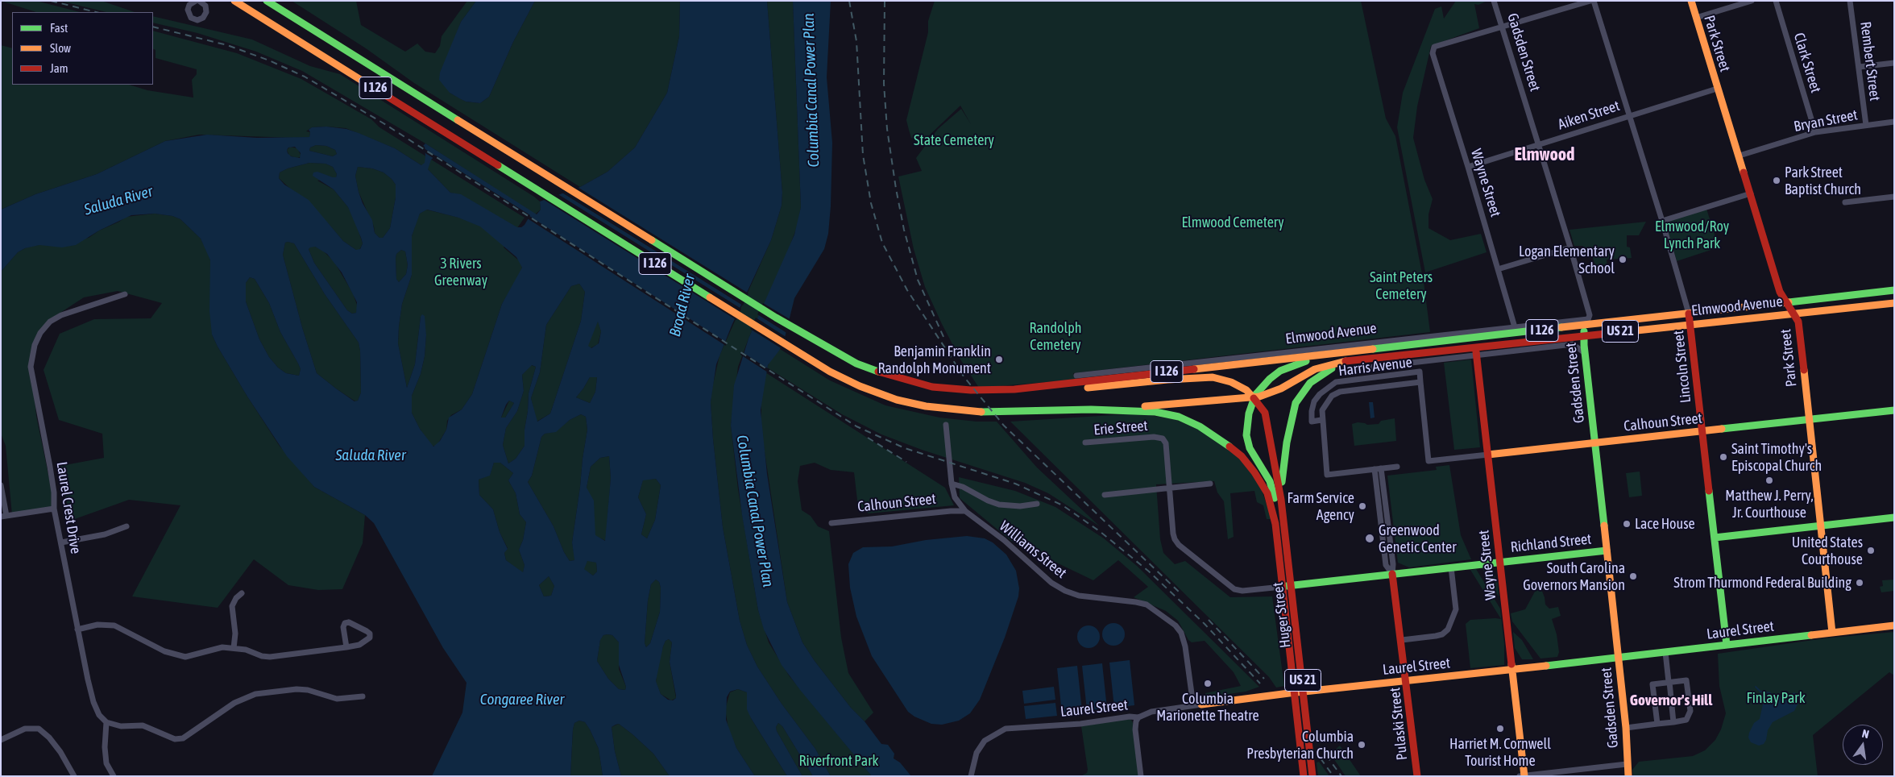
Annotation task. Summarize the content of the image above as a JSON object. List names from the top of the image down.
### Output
{
  "streets": {
    "main road": [
      "Park Street",
      "Gadsden Street",
      "I 126",
      "Wayne Street",
      "Elmwood Avenue",
      "US 21",
      "Lincoln Street",
      "Calhoun Street",
      "Richland Street",
      "Huger Street",
      "Laurel Street",
      "Pulaski Street"
    ],
    "street": [
      "Rembert Street",
      "Clark Street",
      "Aiken Street",
      "Bryan Street",
      "Harris Avenue",
      "Erie Street",
      "Laurel Crest Drive",
      "Williams Street"
    ]
  },
  "crossings": [
    ["Park Street", "Aiken Street"],
    ["Park Street", "Bryan Street"],
    ["Park Street", "Elmwood Avenue"],
    ["Park Street", "Calhoun Street"],
    ["Park Street", "Laurel Street"],
    ["Gadsden Street", "I 126"],
    ["Gadsden Street", "Aiken Street"],
    ["Gadsden Street", "Wayne Street"],
    ["Gadsden Street", "Elmwood Avenue"],
    ["Gadsden Street", "Calhoun Street"],
    ["Gadsden Street", "Richland Street"],
    ["Gadsden Street", "Laurel Street"],
    ["Rembert Street", "Bryan Street"],
    ["Clark Street", "Bryan Street"],
    ["I 126", "Elmwood Avenue"],
    ["I 126", "US 21"],
    ["Aiken Street", "Wayne Street"],
    ["Aiken Street", "Lincoln Street"],
    ["Wayne Street", "Elmwood Avenue"],
    ["Wayne Street", "Calhoun Street"],
    ["Wayne Street", "Richland Street"],
    ["Wayne Street", "Laurel Street"],
    ["Elmwood Avenue", "Lincoln Street"],
    ["US 21", "Huger Street"],
    ["Harris Avenue", "Calhoun Street"],
    ["Lincoln Street", "Calhoun Street"],
    ["Lincoln Street", "Laurel Street"],
    ["Calhoun Street", "Williams Street"],
    ["Erie Street", "Richland Street"],
    ["Richland Street", "Huger Street"],
    ["Richland Street", "Pulaski Street"],
    ["Williams Street", "Laurel Street"],
    ["Huger Street", "Laurel Street"],
    ["Laurel Street", "Pulaski Street"]
  ],
  "districts": ["Elmwood", "Governor's Hill"],
  "water": [
    "Columbia Canal Power Plan",
    "Saluda River",
    "Broad River",
    "Congaree River"
  ],
  "parks": [
    "State Cemetery",
    "Elmwood Cemetery",
    "Elmwood/Roy Lynch Park",
    "3 Rivers Greenway",
    "Saint Peters Cemetery",
    "Randolph Cemetery",
    "Finlay Park",
    "Riverfront Park"
  ],
  "places": [
    "Park Street Baptist Church",
    "Logan Elementary School",
    "Benjamin Franklin Randolph Monument",
    "Saint Timothy's Episcopal Church",
    "Matthew J. Perry, Jr. Courthouse",
    "Farm Service Agency",
    "Lace House",
    "Greenwood Genetic Center",
    "United States Courthouse",
    "South Carolina Governors Mansion",
    "Strom Thurmond Federal Building",
    "Columbia Marionette Theatre",
    "Harriet M. Cornwell Tourist Home",
    "Columbia Presbyterian Church"
  ],
  "legend": ["Fast", "Slow", "Jam"],
  "north": "top"
}
